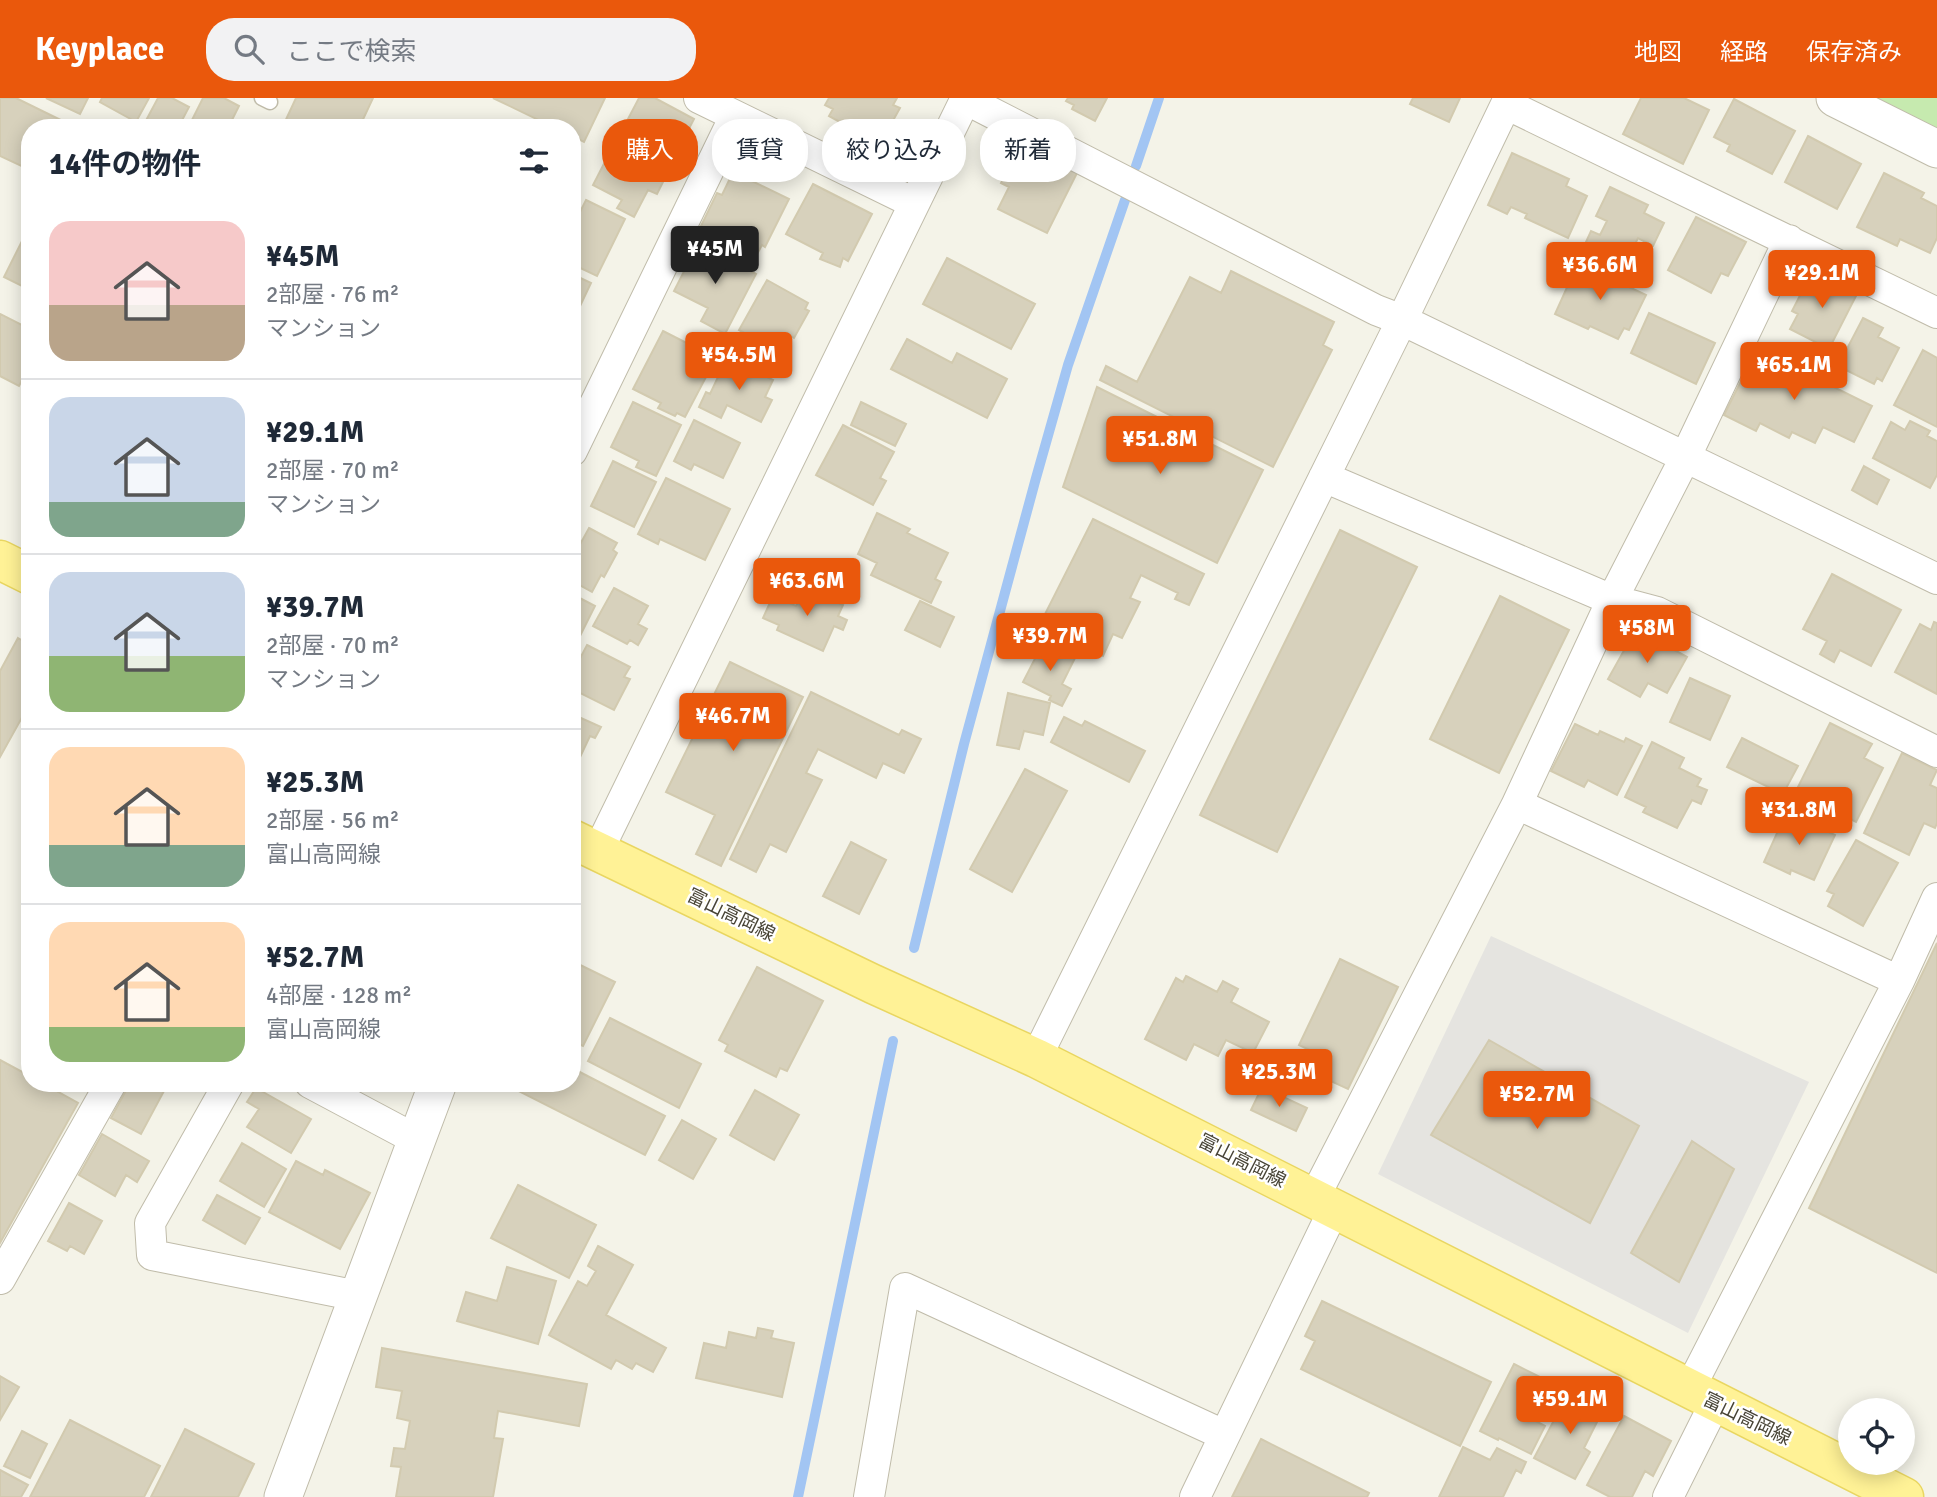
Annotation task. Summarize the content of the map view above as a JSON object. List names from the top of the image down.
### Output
{
  "streets": {
    "main road": ["富山高岡線"]
  },
  "page": {
    "header": "Keyplace",
    "search": "ここで検索",
    "nav": ["地図", "経路", "保存済み"],
    "chip": [
      "購入",
      "賃貸",
      "絞り込み",
      "新着"
    ],
    "heading": "14件の物件",
    "list": [
      {
        "name": "¥45M",
        "note": "2部屋 · 76 m² · マンション"
      },
      {
        "name": "¥29.1M",
        "note": "2部屋 · 70 m² · マンション"
      },
      {
        "name": "¥39.7M",
        "note": "2部屋 · 70 m² · マンション"
      },
      {
        "name": "¥25.3M",
        "note": "2部屋 · 56 m² · 富山高岡線"
      },
      {
        "name": "¥52.7M",
        "note": "4部屋 · 128 m² · 富山高岡線"
      }
    ],
    "price": [
      "¥45M",
      "¥36.6M",
      "¥29.1M",
      "¥54.5M",
      "¥65.1M",
      "¥51.8M",
      "¥63.6M",
      "¥58M",
      "¥39.7M",
      "¥46.7M",
      "¥31.8M",
      "¥25.3M",
      "¥52.7M",
      "¥59.1M"
    ]
  }
}
